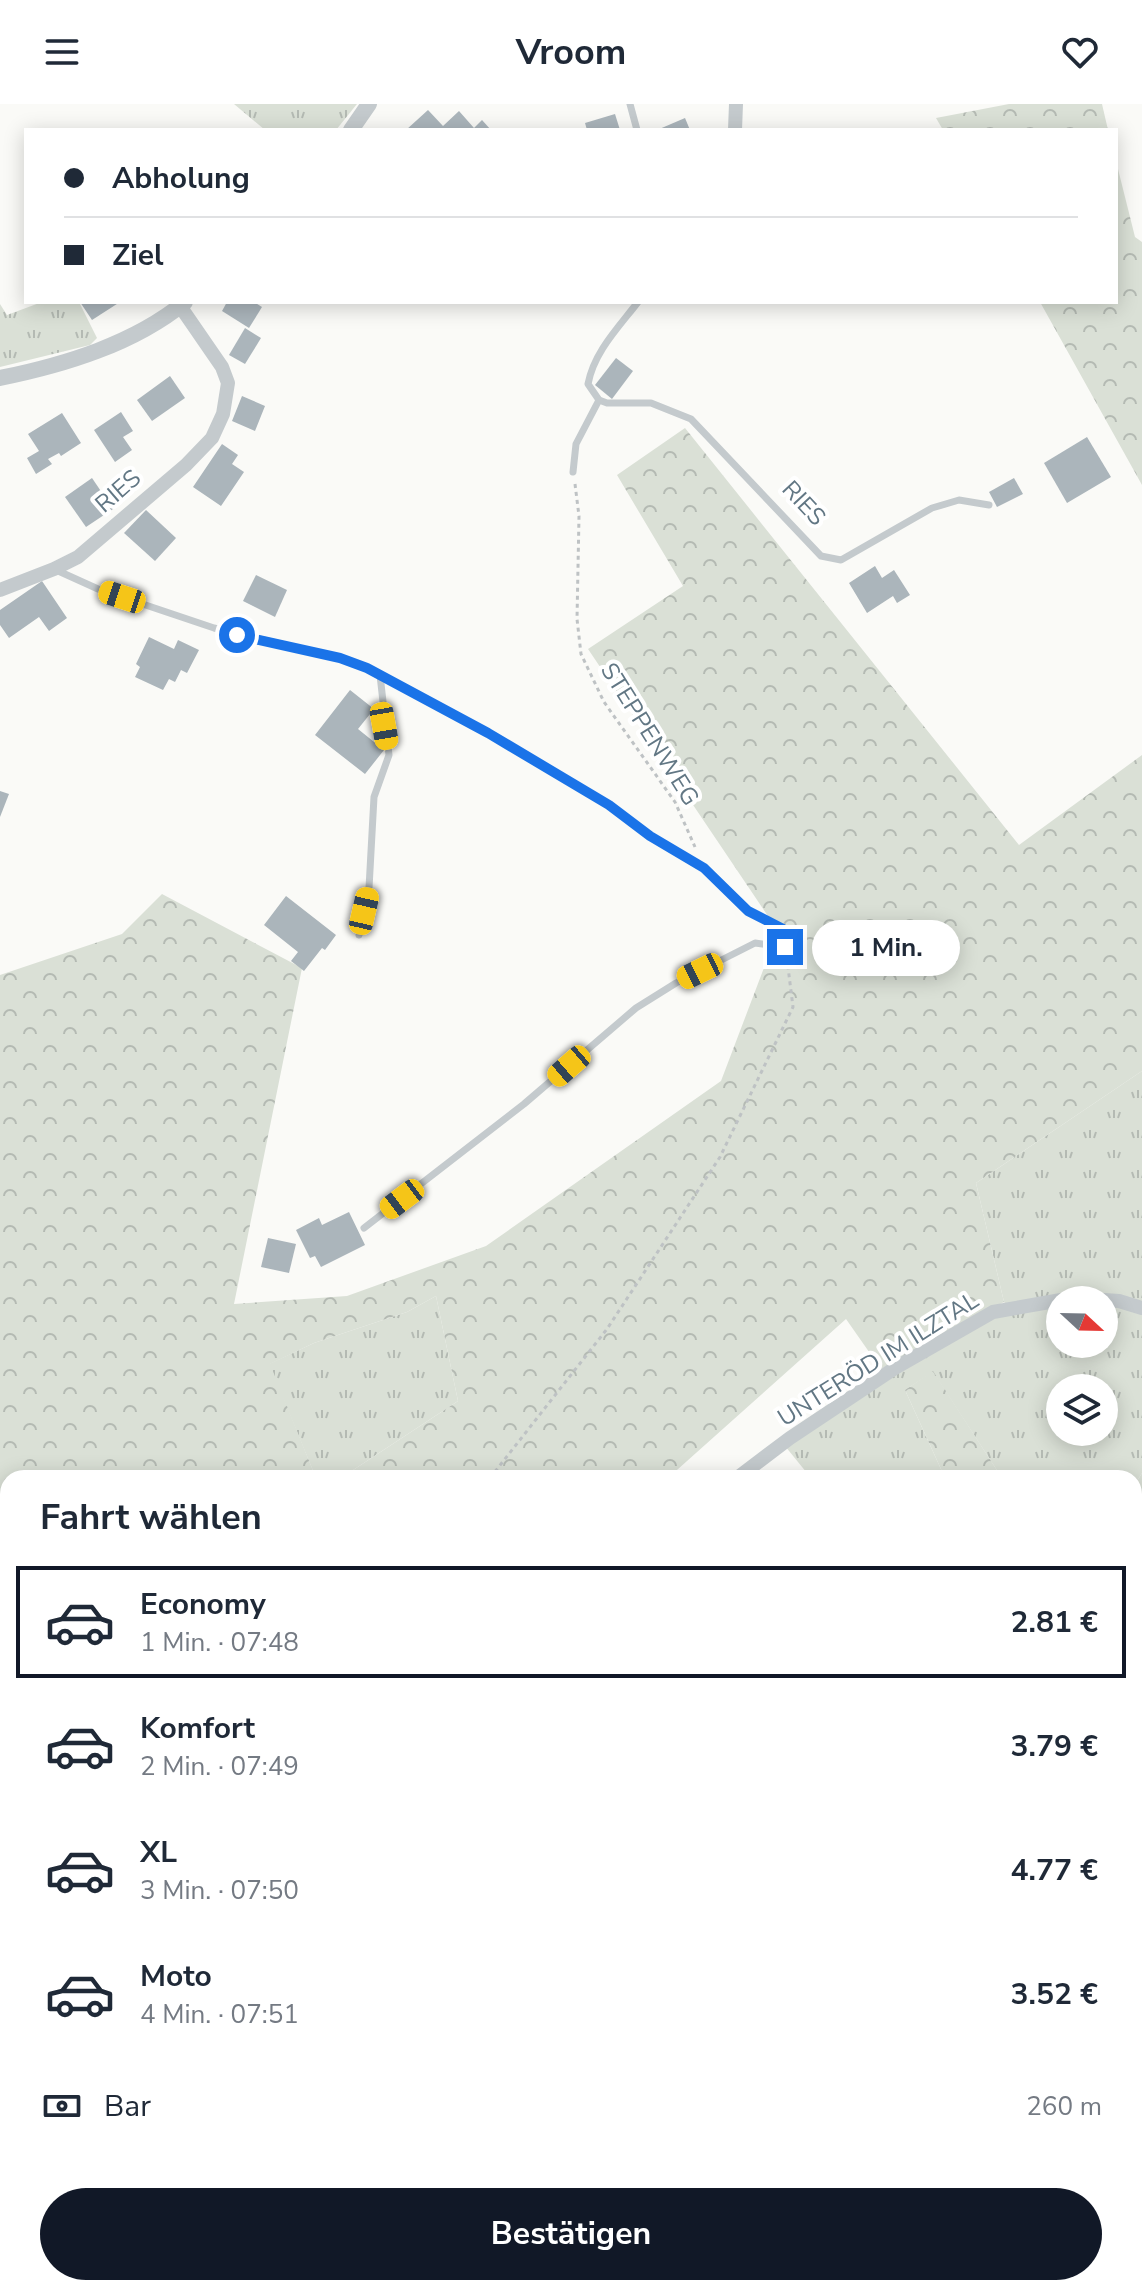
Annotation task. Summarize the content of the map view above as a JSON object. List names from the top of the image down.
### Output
{
  "streets": {
    "street": ["RIES", "UNTERÖD IM ILZTAL"],
    "path": ["STEPPENWEG"]
  },
  "north": "right",
  "page": {
    "header": "Vroom",
    "banner": ["Abholung", "Ziel"],
    "bubble": "1 Min.",
    "heading": "Fahrt wählen",
    "list": [
      {
        "name": "Economy",
        "note": "1 Min. · 07:48",
        "value": "2.81 €"
      },
      {
        "name": "Komfort",
        "note": "2 Min. · 07:49",
        "value": "3.79 €"
      },
      {
        "name": "XL",
        "note": "3 Min. · 07:50",
        "value": "4.77 €"
      },
      {
        "name": "Moto",
        "note": "4 Min. · 07:51",
        "value": "3.52 €"
      }
    ],
    "pay": ["Bar", "260 m"],
    "buttons": "Bestätigen"
  }
}
